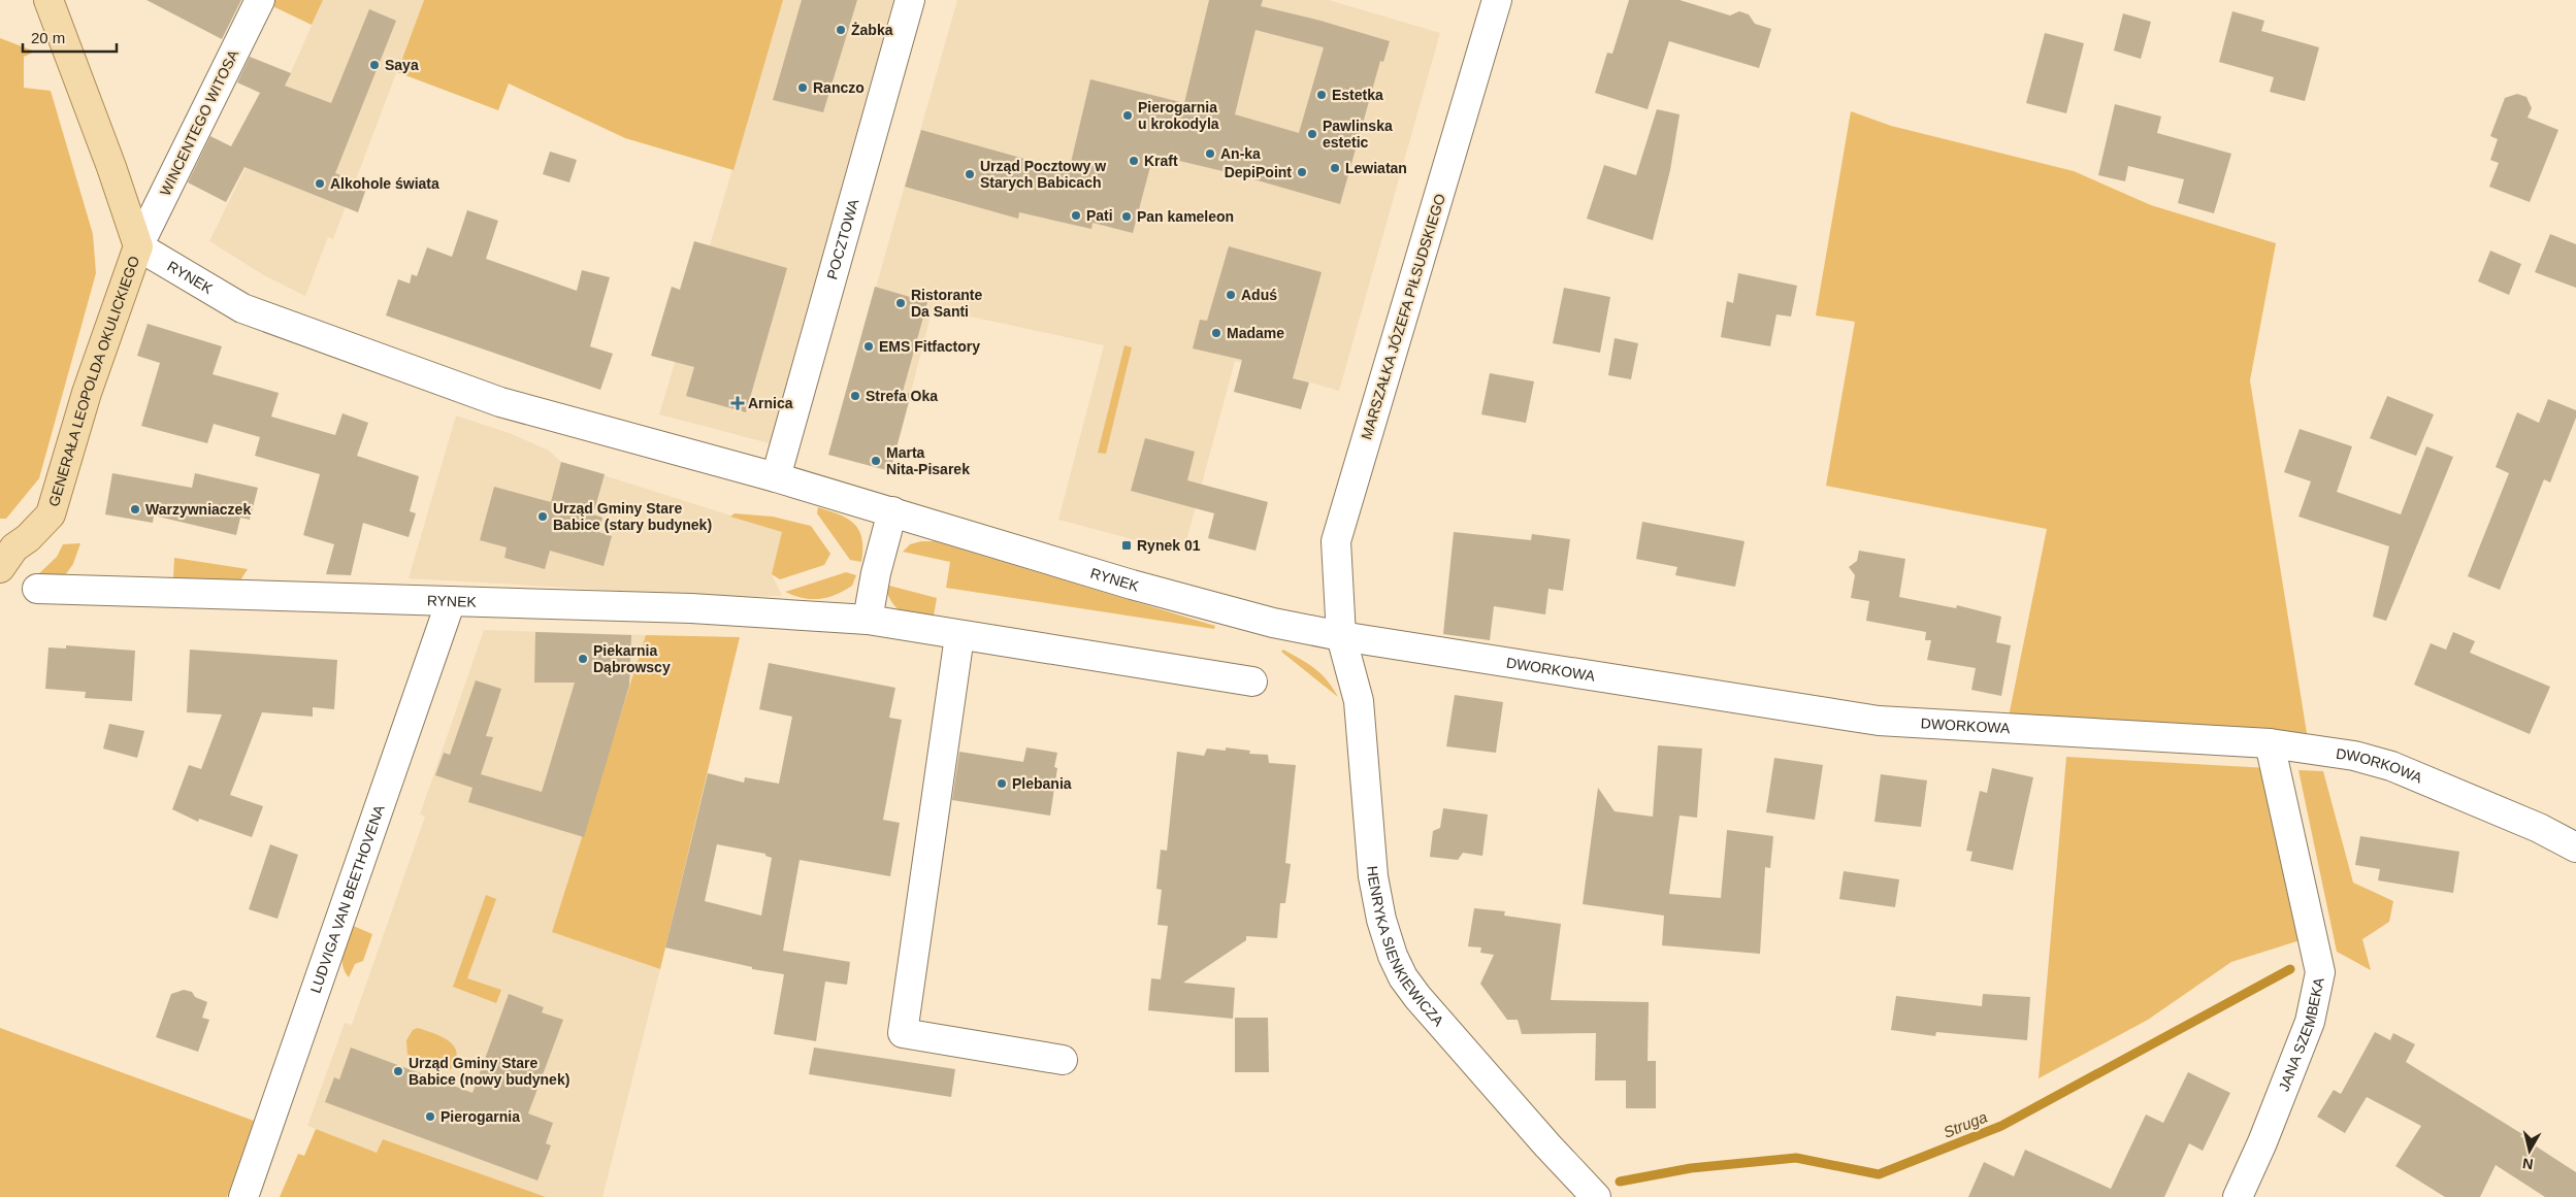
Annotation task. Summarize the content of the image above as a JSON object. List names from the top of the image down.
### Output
{
  "streets": {
    "main road": ["GENERAŁA LEOPOLDA OKULICKIEGO"],
    "street": [
      "WINCENTEGO WITOSA",
      "POCZTOWA",
      "RYNEK",
      "MARSZAŁKA JÓZEFA PIŁSUDSKIEGO",
      "DWORKOWA",
      "LUDVIGA VAN BEETHOVENA",
      "HENRYKA SIENKIEWICZA",
      "JANA SZEMBEKA"
    ]
  },
  "crossings": [
    ["WINCENTEGO WITOSA", "RYNEK"],
    ["WINCENTEGO WITOSA", "GENERAŁA LEOPOLDA OKULICKIEGO"],
    ["POCZTOWA", "RYNEK"],
    ["RYNEK", "MARSZAŁKA JÓZEFA PIŁSUDSKIEGO"],
    ["RYNEK", "GENERAŁA LEOPOLDA OKULICKIEGO"],
    ["RYNEK", "DWORKOWA"],
    ["RYNEK", "LUDVIGA VAN BEETHOVENA"],
    ["RYNEK", "HENRYKA SIENKIEWICZA"],
    ["MARSZAŁKA JÓZEFA PIŁSUDSKIEGO", "DWORKOWA"],
    ["MARSZAŁKA JÓZEFA PIŁSUDSKIEGO", "HENRYKA SIENKIEWICZA"],
    ["DWORKOWA", "HENRYKA SIENKIEWICZA"],
    ["DWORKOWA", "JANA SZEMBEKA"]
  ],
  "water": ["Struga"],
  "places": {
    "other": [
      "Żabka",
      "Saya",
      "Ranczo",
      "Estetka",
      "Pierogarnia u krokodyla",
      "Pawlinska estetic",
      "An-ka",
      "Kraft",
      "Lewiatan",
      "DepiPoint",
      "Urząd Pocztowy w Starych Babicach",
      "Alkohole świata",
      "Pati",
      "Pan kameleon",
      "Aduś",
      "Ristorante Da Santi",
      "Madame",
      "EMS Fitfactory",
      "Strefa Oka",
      "Marta Nita-Pisarek",
      "Warzywniaczek",
      "Urząd Gminy Stare Babice (stary budynek)",
      "Piekarnia Dąbrowscy",
      "Plebania",
      "Urząd Gminy Stare Babice (nowy budynek)",
      "Pierogarnia"
    ],
    "health": ["Arnica"],
    "transit": ["Rynek 01"]
  },
  "scale_bar": "20 m",
  "north": "bottom"
}
